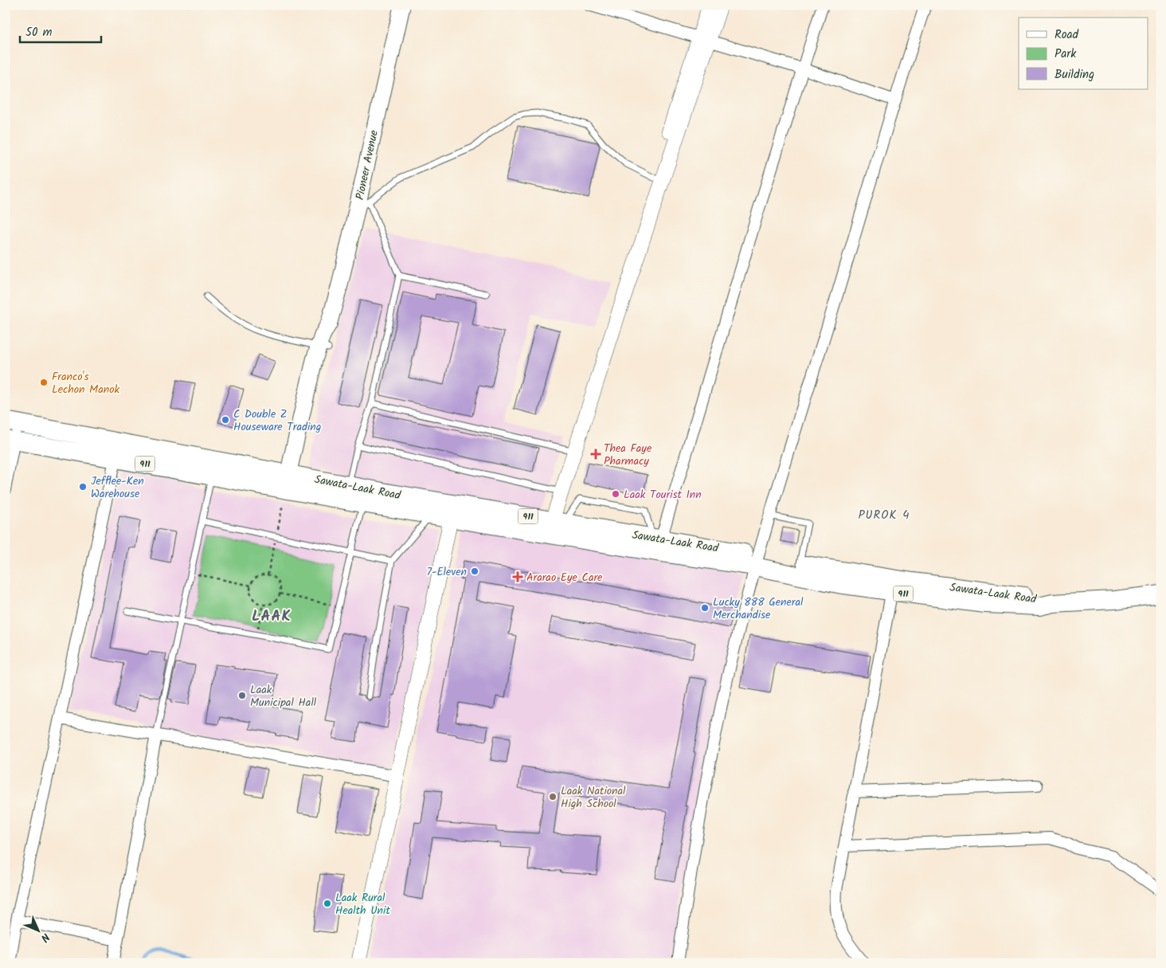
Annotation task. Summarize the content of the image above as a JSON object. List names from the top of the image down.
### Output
{
  "streets": {
    "main road": ["Pioneer Avenue", "911", "Sawata-Laak Road"]
  },
  "crossings": [
    ["Pioneer Avenue", "Sawata-Laak Road"]
  ],
  "districts": ["PUROK 4", "LAAK"],
  "places": {
    "other": [
      "Franco's Lechon Manok",
      "C Double Z Houseware Trading",
      "Jefflee-Ken Warehouse",
      "Laak Tourist Inn",
      "7-Eleven",
      "Lucky 888 General Merchandise",
      "Laak Municipal Hall",
      "Laak National High School",
      "Laak Rural Health Unit"
    ],
    "health": ["Thea Faye Pharmacy", "Ararao Eye Care"]
  },
  "legend": ["Road", "Park", "Building"],
  "scale_bar": "50 m",
  "north": "bottom right"
}
